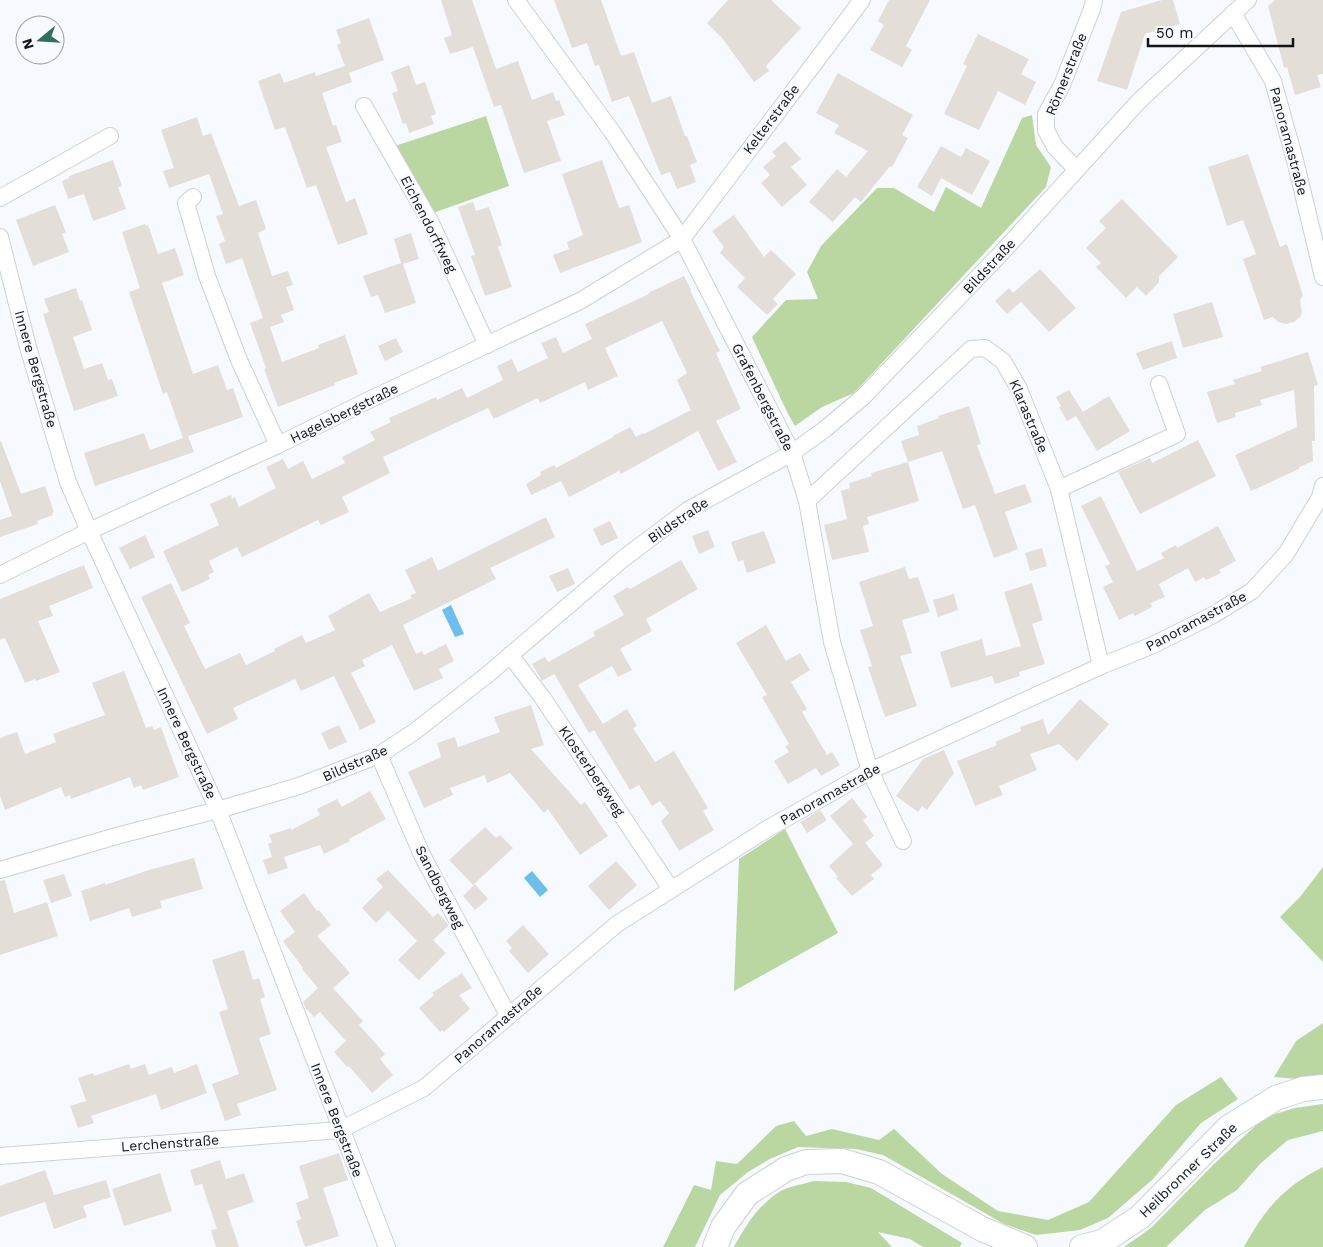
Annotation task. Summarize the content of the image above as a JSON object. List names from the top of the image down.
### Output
{
  "streets": {
    "main road": ["Heilbronner Straße"],
    "street": [
      "Römerstraße",
      "Kelterstraße",
      "Panoramastraße",
      "Eichendorffweg",
      "Bildstraße",
      "Innere Bergstraße",
      "Grafenbergstraße",
      "Hagelsbergstraße",
      "Klarastraße",
      "Klosterbergweg",
      "Sandbergweg",
      "Lerchenstraße"
    ]
  },
  "crossings": [
    ["Römerstraße", "Bildstraße"],
    ["Kelterstraße", "Grafenbergstraße"],
    ["Kelterstraße", "Hagelsbergstraße"],
    ["Panoramastraße", "Bildstraße"],
    ["Panoramastraße", "Innere Bergstraße"],
    ["Panoramastraße", "Grafenbergstraße"],
    ["Panoramastraße", "Klarastraße"],
    ["Panoramastraße", "Klosterbergweg"],
    ["Panoramastraße", "Sandbergweg"],
    ["Panoramastraße", "Lerchenstraße"],
    ["Eichendorffweg", "Hagelsbergstraße"],
    ["Bildstraße", "Innere Bergstraße"],
    ["Bildstraße", "Grafenbergstraße"],
    ["Bildstraße", "Klosterbergweg"],
    ["Bildstraße", "Sandbergweg"],
    ["Innere Bergstraße", "Hagelsbergstraße"],
    ["Innere Bergstraße", "Lerchenstraße"],
    ["Grafenbergstraße", "Hagelsbergstraße"],
    ["Grafenbergstraße", "Klarastraße"]
  ],
  "scale_bar": "50 m",
  "north": "left"
}
